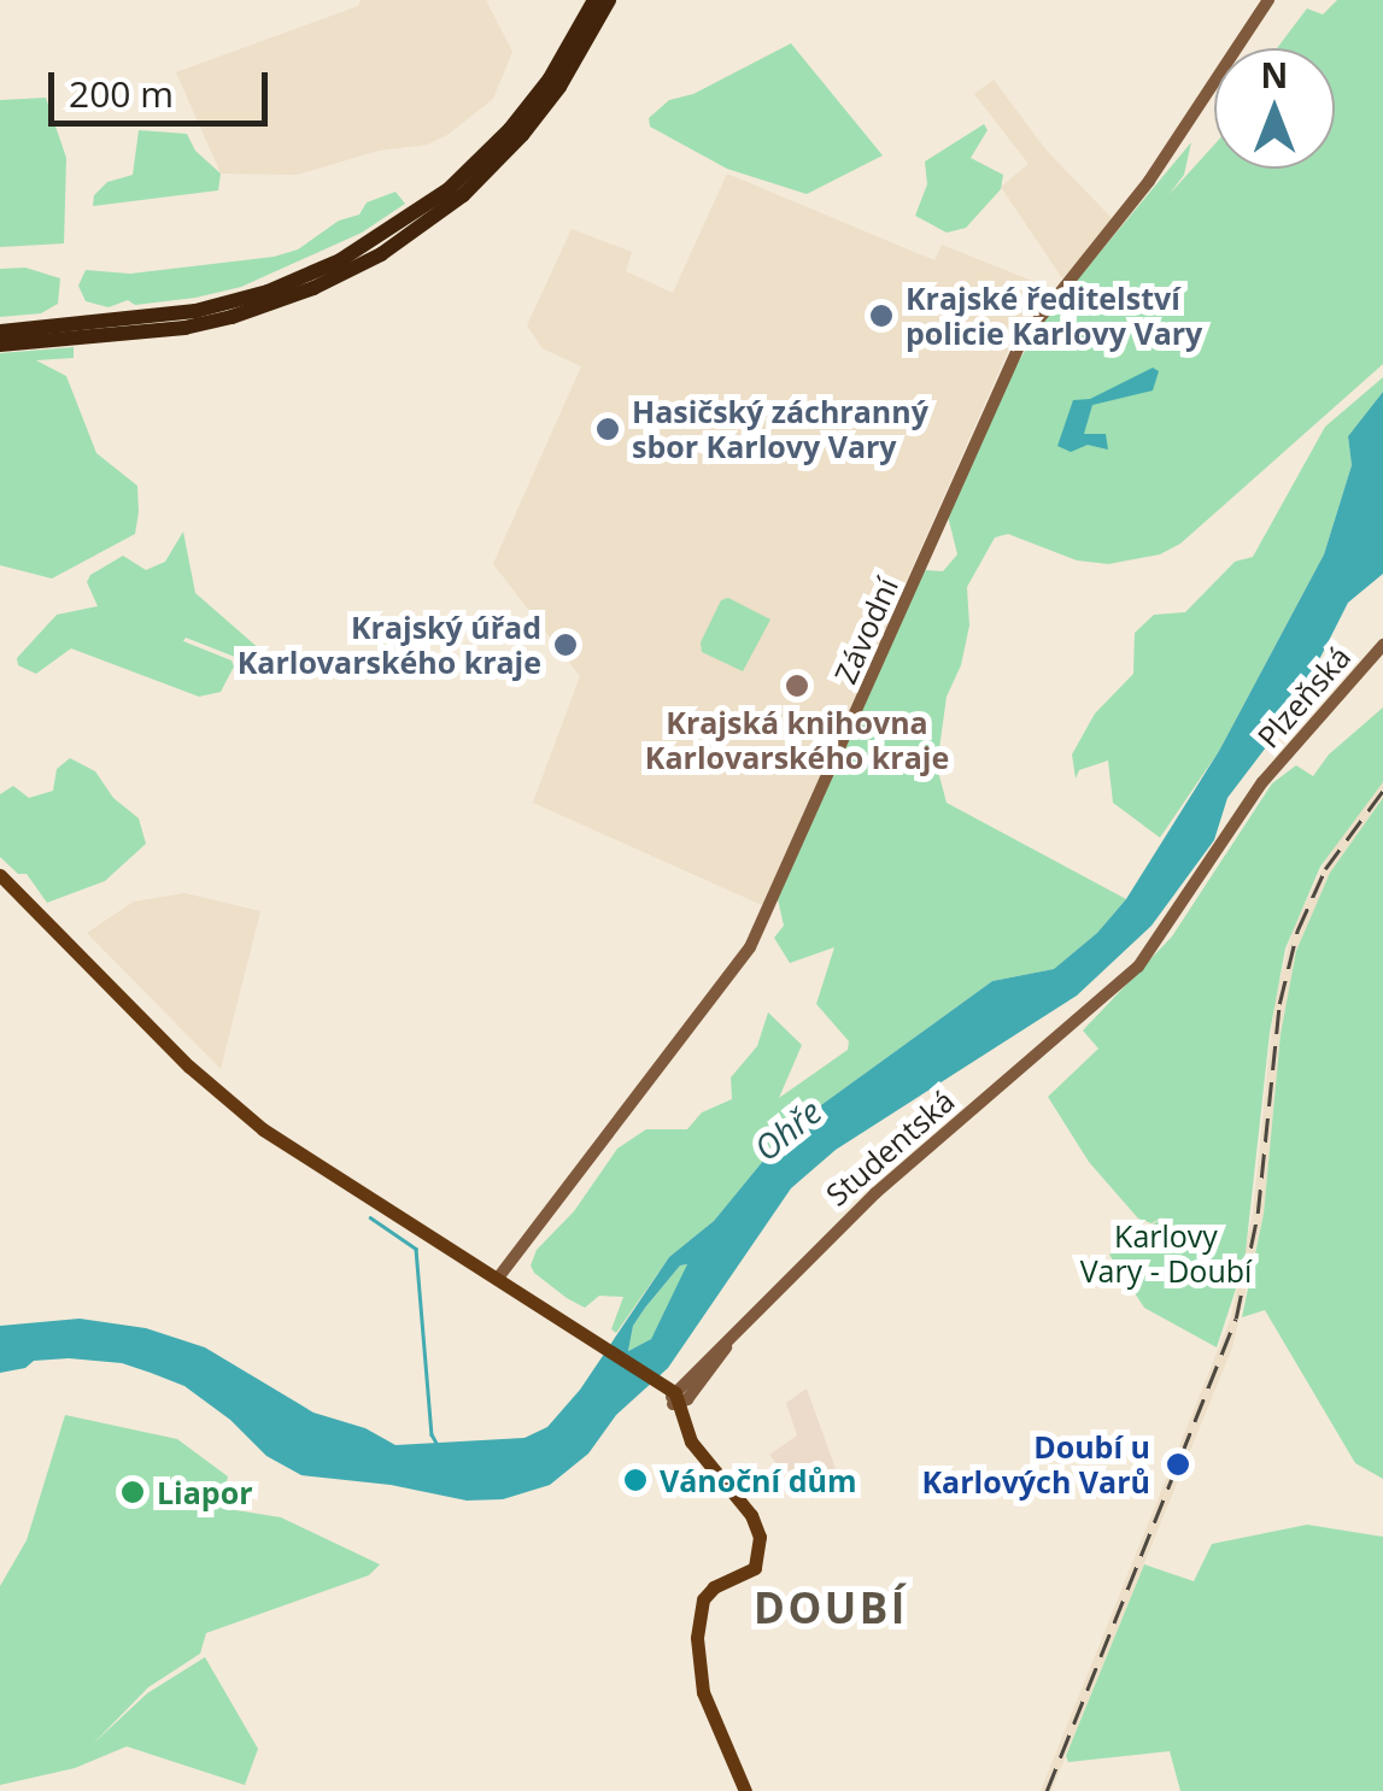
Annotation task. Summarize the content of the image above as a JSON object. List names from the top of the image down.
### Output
{
  "streets": {
    "street": ["Závodní", "Plzeňská", "Studentská"]
  },
  "crossings": [
    ["Plzeňská", "Studentská"]
  ],
  "districts": ["DOUBÍ"],
  "water": ["Ohře"],
  "parks": ["Karlovy Vary - Doubí"],
  "places": [
    "Krajské ředitelství policie Karlovy Vary",
    "Hasičský záchranný sbor Karlovy Vary",
    "Krajský úřad Karlovarského kraje",
    "Krajská knihovna Karlovarského kraje",
    "Doubí u Karlových Varů",
    "Vánoční dům",
    "Liapor"
  ],
  "scale_bar": "200 m",
  "north": "top"
}
